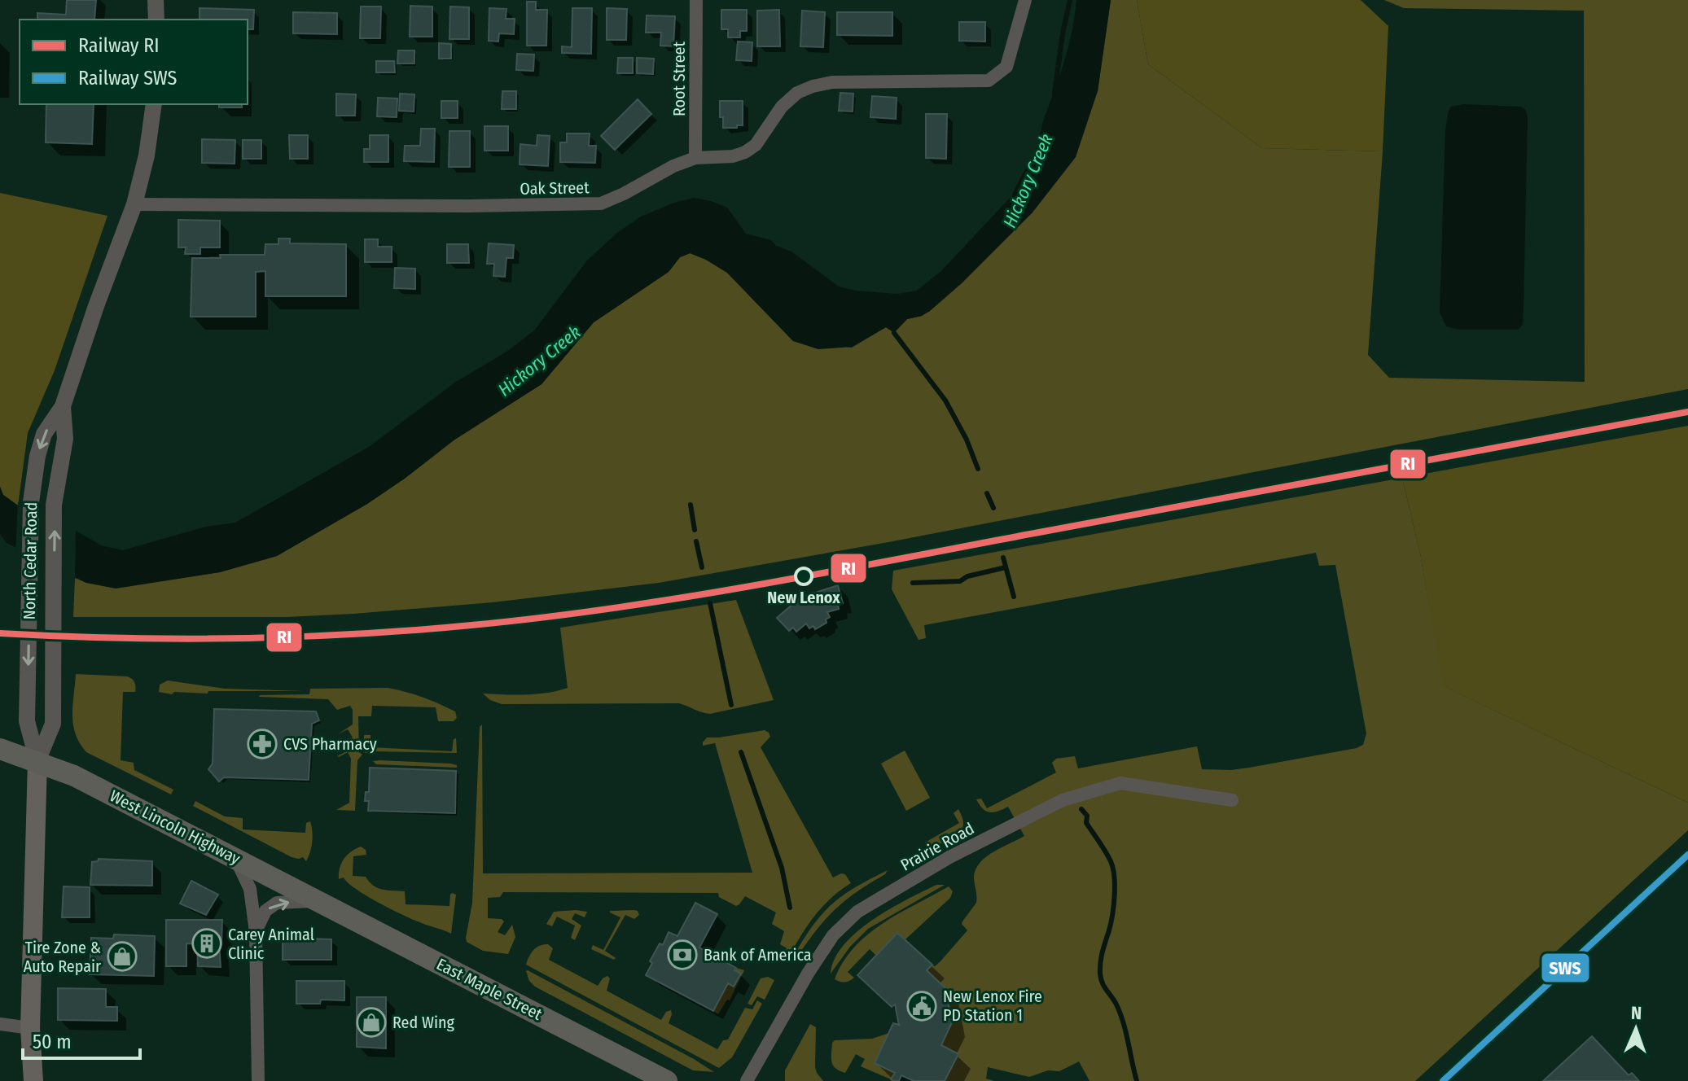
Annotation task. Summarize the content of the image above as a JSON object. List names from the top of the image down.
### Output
{
  "streets": {
    "main road": ["North Cedar Road", "West Lincoln Highway", "East Maple Street"],
    "street": ["Root Street", "Oak Street", "Prairie Road"]
  },
  "crossings": [
    ["Root Street", "Oak Street"],
    ["Oak Street", "North Cedar Road"],
    ["North Cedar Road", "West Lincoln Highway"],
    ["West Lincoln Highway", "East Maple Street"]
  ],
  "water": ["Hickory Creek"],
  "places": {
    "other": ["New Lenox"],
    "pharmacy": ["CVS Pharmacy"],
    "building": ["Carey Animal Clinic"],
    "bank": ["Bank of America"],
    "shop": ["Tire Zone & Auto Repair", "Red Wing"],
    "public building": ["New Lenox Fire PD Station 1"]
  },
  "lines": ["rail line RI", "rail line SWS"],
  "legend": ["Railway RI", "Railway SWS"],
  "scale_bar": "50 m",
  "north": "top"
}
